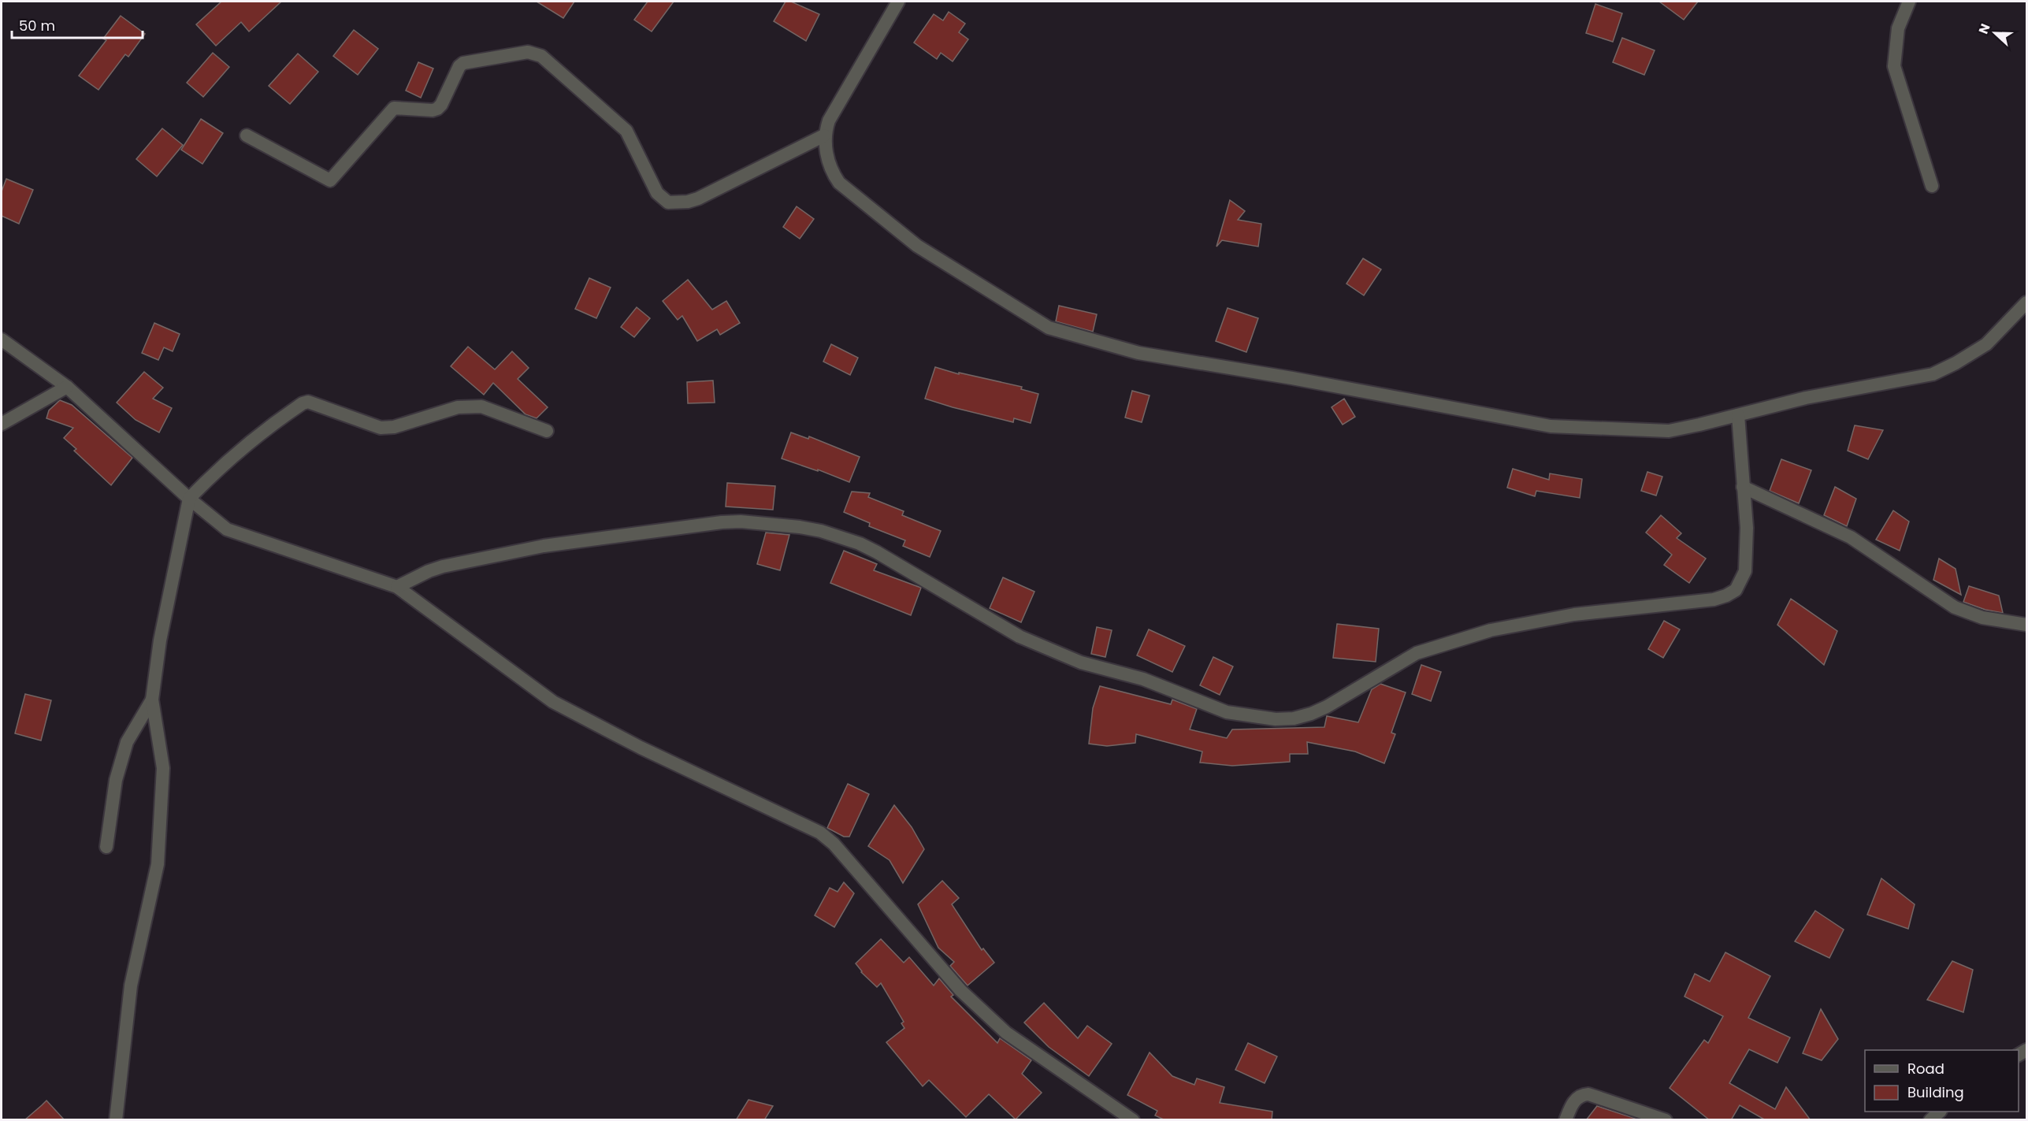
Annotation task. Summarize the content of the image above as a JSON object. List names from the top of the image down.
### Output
{
  "legend": ["Road", "Building"],
  "scale_bar": "50 m",
  "north": "left"
}
